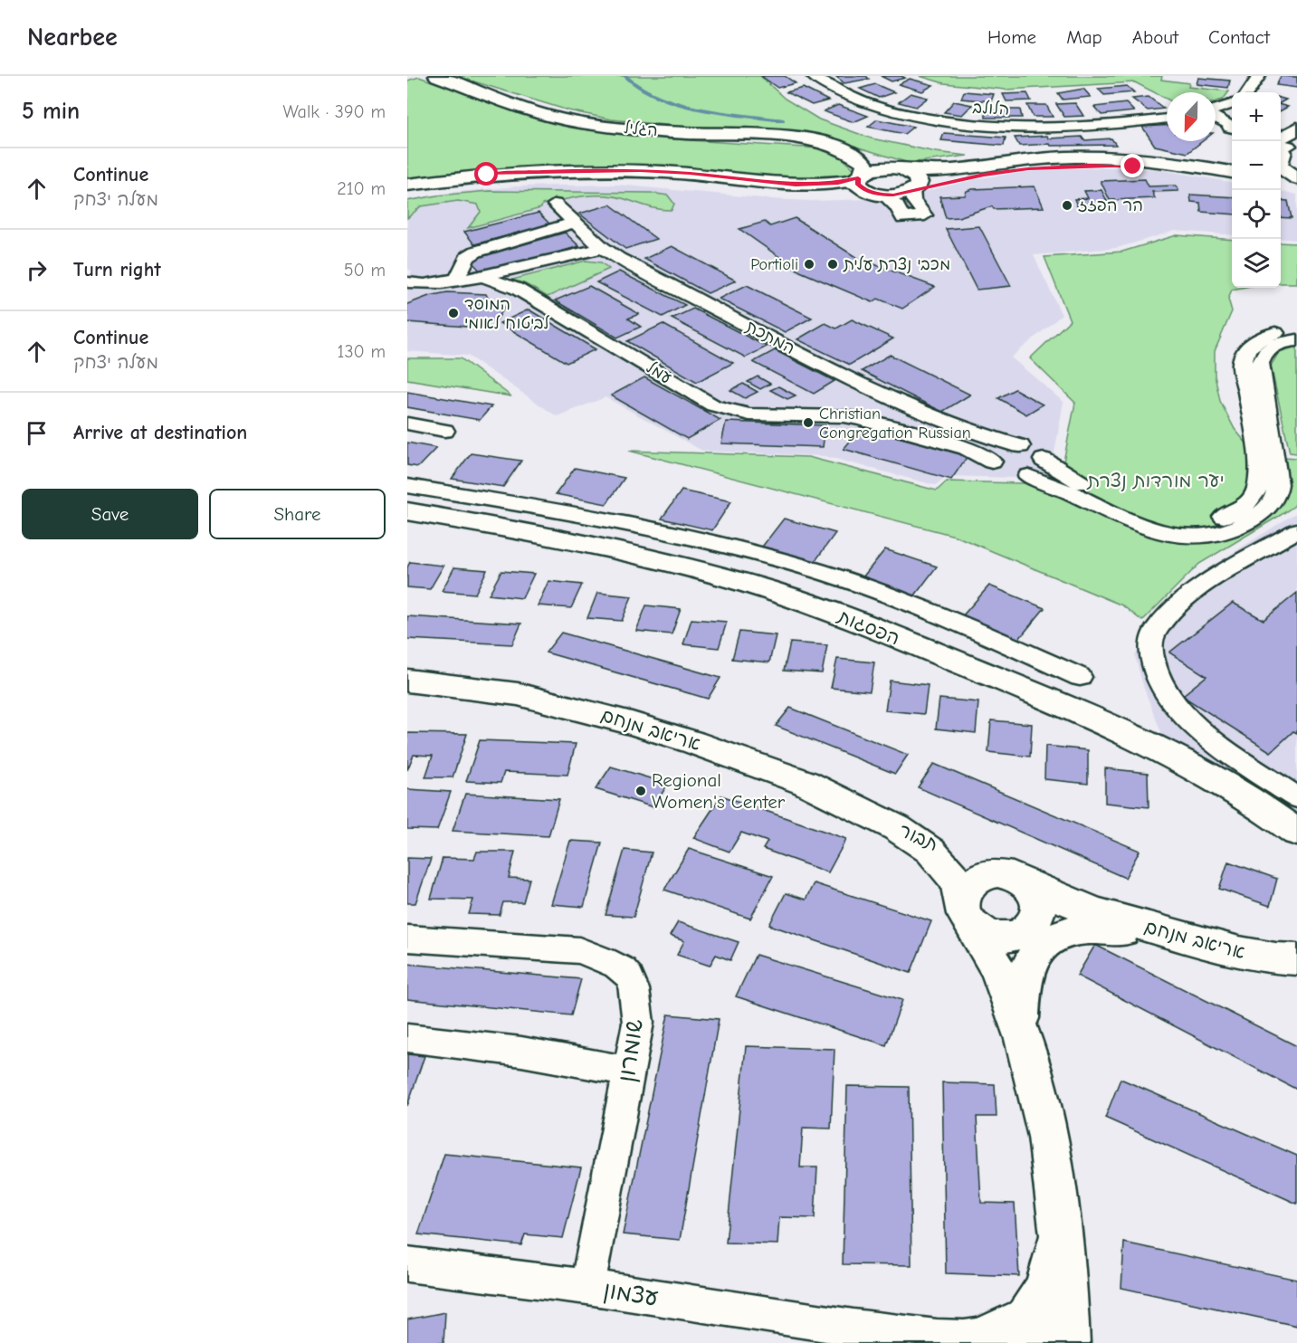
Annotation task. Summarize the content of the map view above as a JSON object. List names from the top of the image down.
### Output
{
  "streets": {
    "street": [
      "הלולב",
      "הגליל",
      "המתכת",
      "עמל",
      "הפסגות",
      "אריאב מנחם",
      "תבור",
      "שומרון",
      "עצמון"
    ]
  },
  "crossings": [
    ["המתכת", "עמל"],
    ["אריאב מנחם", "תבור"],
    ["שומרון", "עצמון"]
  ],
  "parks": ["יער מורדות נצרת"],
  "places": [
    "הר הפזז",
    "Portioli",
    "מכבי נצרת עלית",
    "המוסד לביטוח לאומי",
    "Christian Congregation Russian",
    "Regional Women's Center"
  ],
  "north": "bottom",
  "page": {
    "header": "Nearbee",
    "nav": [
      "Home",
      "Map",
      "About",
      "Contact"
    ],
    "heading": ["5 min", "Walk · 390 m"],
    "map_buttons": ["+", "−"],
    "list": [
      ["Continue", "מעלה יצחק", "210 m"],
      ["Turn right", "50 m"],
      ["Continue", "מעלה יצחק", "130 m"],
      "Arrive at destination"
    ],
    "buttons": ["Save", "Share"]
  }
}
